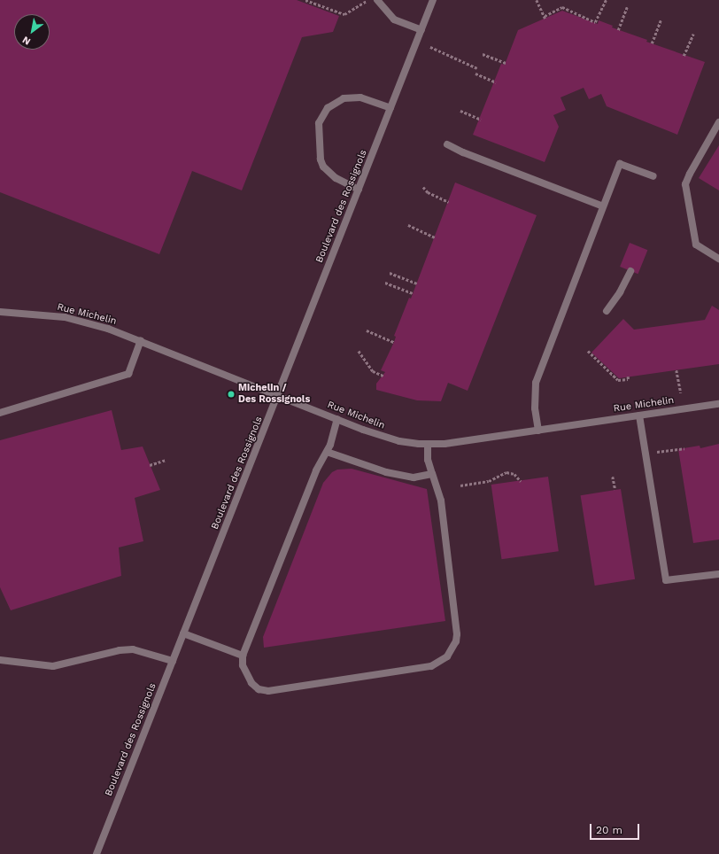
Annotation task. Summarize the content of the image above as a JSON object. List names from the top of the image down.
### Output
{
  "streets": {
    "street": ["Boulevard des Rossignols", "Rue Michelin"]
  },
  "crossings": [
    ["Boulevard des Rossignols", "Rue Michelin"]
  ],
  "places": ["Michelin / Des Rossignols"],
  "scale_bar": "20 m",
  "north": "bottom left"
}
